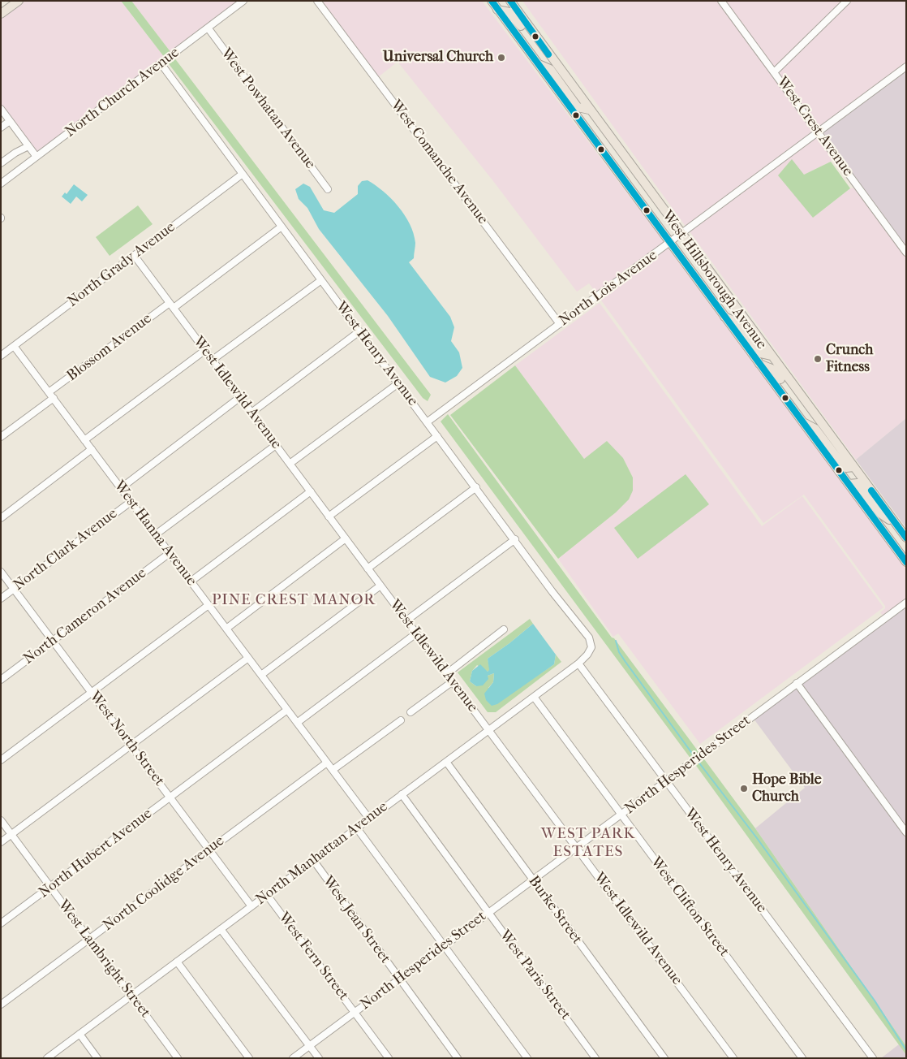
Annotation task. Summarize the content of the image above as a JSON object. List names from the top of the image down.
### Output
{
  "streets": {
    "main road": ["West Hillsborough Avenue"],
    "street": [
      "North Church Avenue",
      "West Powhatan Avenue",
      "West Crest Avenue",
      "West Comanche Avenue",
      "North Grady Avenue",
      "North Lois Avenue",
      "Blossom Avenue",
      "West Henry Avenue",
      "West Idlewild Avenue",
      "West Hanna Avenue",
      "North Clark Avenue",
      "North Cameron Avenue",
      "West North Street",
      "North Hesperides Street",
      "North Hubert Avenue",
      "North Manhattan Avenue",
      "North Coolidge Avenue",
      "West Clifton Street",
      "Burke Street",
      "West Jean Street",
      "West Fern Street",
      "West Lambright Street",
      "West Paris Street"
    ]
  },
  "crossings": [
    ["North Church Avenue", "West Powhatan Avenue"],
    ["North Church Avenue", "West Henry Avenue"],
    ["West Crest Avenue", "North Lois Avenue"],
    ["West Comanche Avenue", "North Lois Avenue"],
    ["North Grady Avenue", "West Henry Avenue"],
    ["North Grady Avenue", "West Idlewild Avenue"],
    ["North Grady Avenue", "West Hanna Avenue"],
    ["West Hillsborough Avenue", "North Lois Avenue"],
    ["North Lois Avenue", "West Henry Avenue"],
    ["Blossom Avenue", "West Henry Avenue"],
    ["Blossom Avenue", "West Idlewild Avenue"],
    ["Blossom Avenue", "West Hanna Avenue"],
    ["West Henry Avenue", "North Hesperides Street"],
    ["West Henry Avenue", "North Manhattan Avenue"],
    ["West Idlewild Avenue", "North Clark Avenue"],
    ["West Idlewild Avenue", "North Hesperides Street"],
    ["West Idlewild Avenue", "North Manhattan Avenue"],
    ["West Hanna Avenue", "North Clark Avenue"],
    ["West Hanna Avenue", "North Cameron Avenue"],
    ["West Hanna Avenue", "North Hubert Avenue"],
    ["West Hanna Avenue", "North Manhattan Avenue"],
    ["West Hanna Avenue", "North Coolidge Avenue"],
    ["North Clark Avenue", "West North Street"],
    ["North Cameron Avenue", "West North Street"],
    ["West North Street", "North Hubert Avenue"],
    ["West North Street", "North Manhattan Avenue"],
    ["West North Street", "North Coolidge Avenue"],
    ["North Hesperides Street", "West Clifton Street"],
    ["North Hesperides Street", "Burke Street"],
    ["North Hesperides Street", "West Jean Street"],
    ["North Hesperides Street", "West Fern Street"],
    ["North Hesperides Street", "West Paris Street"],
    ["North Hubert Avenue", "West Lambright Street"],
    ["North Manhattan Avenue", "West Clifton Street"],
    ["North Manhattan Avenue", "Burke Street"],
    ["North Manhattan Avenue", "West Jean Street"],
    ["North Manhattan Avenue", "West Fern Street"],
    ["North Manhattan Avenue", "West Lambright Street"],
    ["North Manhattan Avenue", "West Paris Street"],
    ["North Coolidge Avenue", "West Lambright Street"]
  ],
  "districts": ["PINE CREST MANOR", "WEST PARK ESTATES"],
  "places": ["Universal Church", "Crunch Fitness", "Hope Bible Church"]
}
